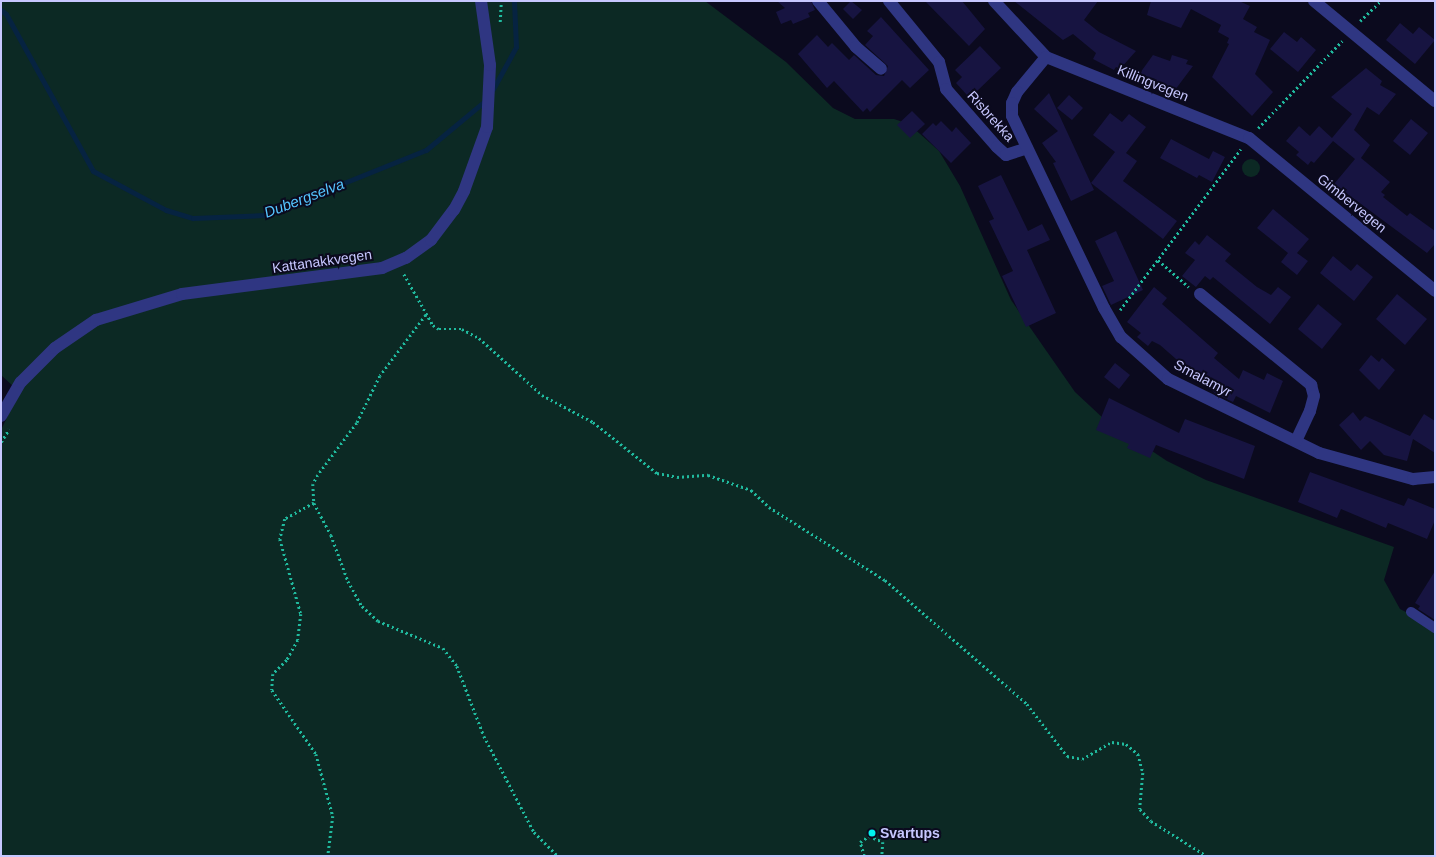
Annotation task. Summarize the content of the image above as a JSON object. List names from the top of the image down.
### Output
{
  "streets": {
    "street": [
      "Killingvegen",
      "Risbrekka",
      "Gimbervegen",
      "Kattanakkvegen",
      "Smalamyr"
    ]
  },
  "crossings": [
    ["Killingvegen", "Gimbervegen"],
    ["Risbrekka", "Smalamyr"]
  ],
  "water": ["Dubergselva"],
  "places": ["Svartups"]
}
